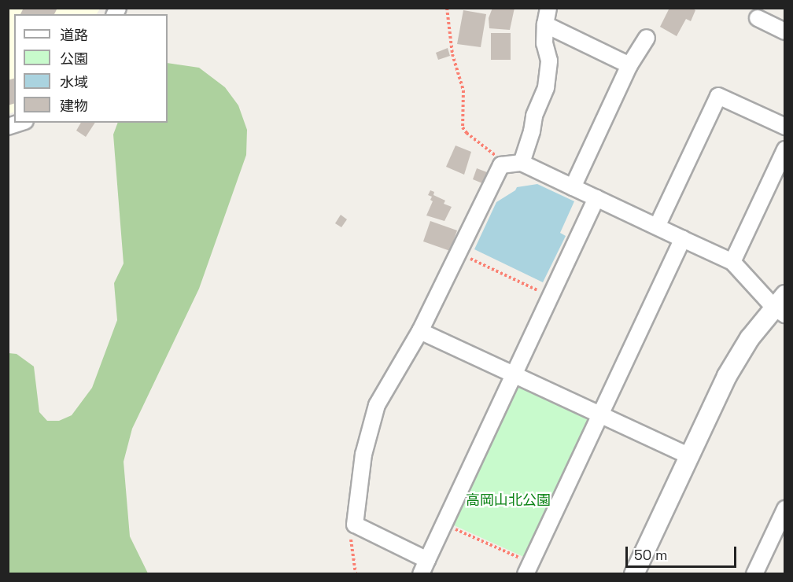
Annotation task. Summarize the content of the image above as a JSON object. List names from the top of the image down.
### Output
{
  "parks": ["高岡山北公園"],
  "legend": [
    "道路",
    "公園",
    "水域",
    "建物"
  ],
  "scale_bar": "50 m"
}
